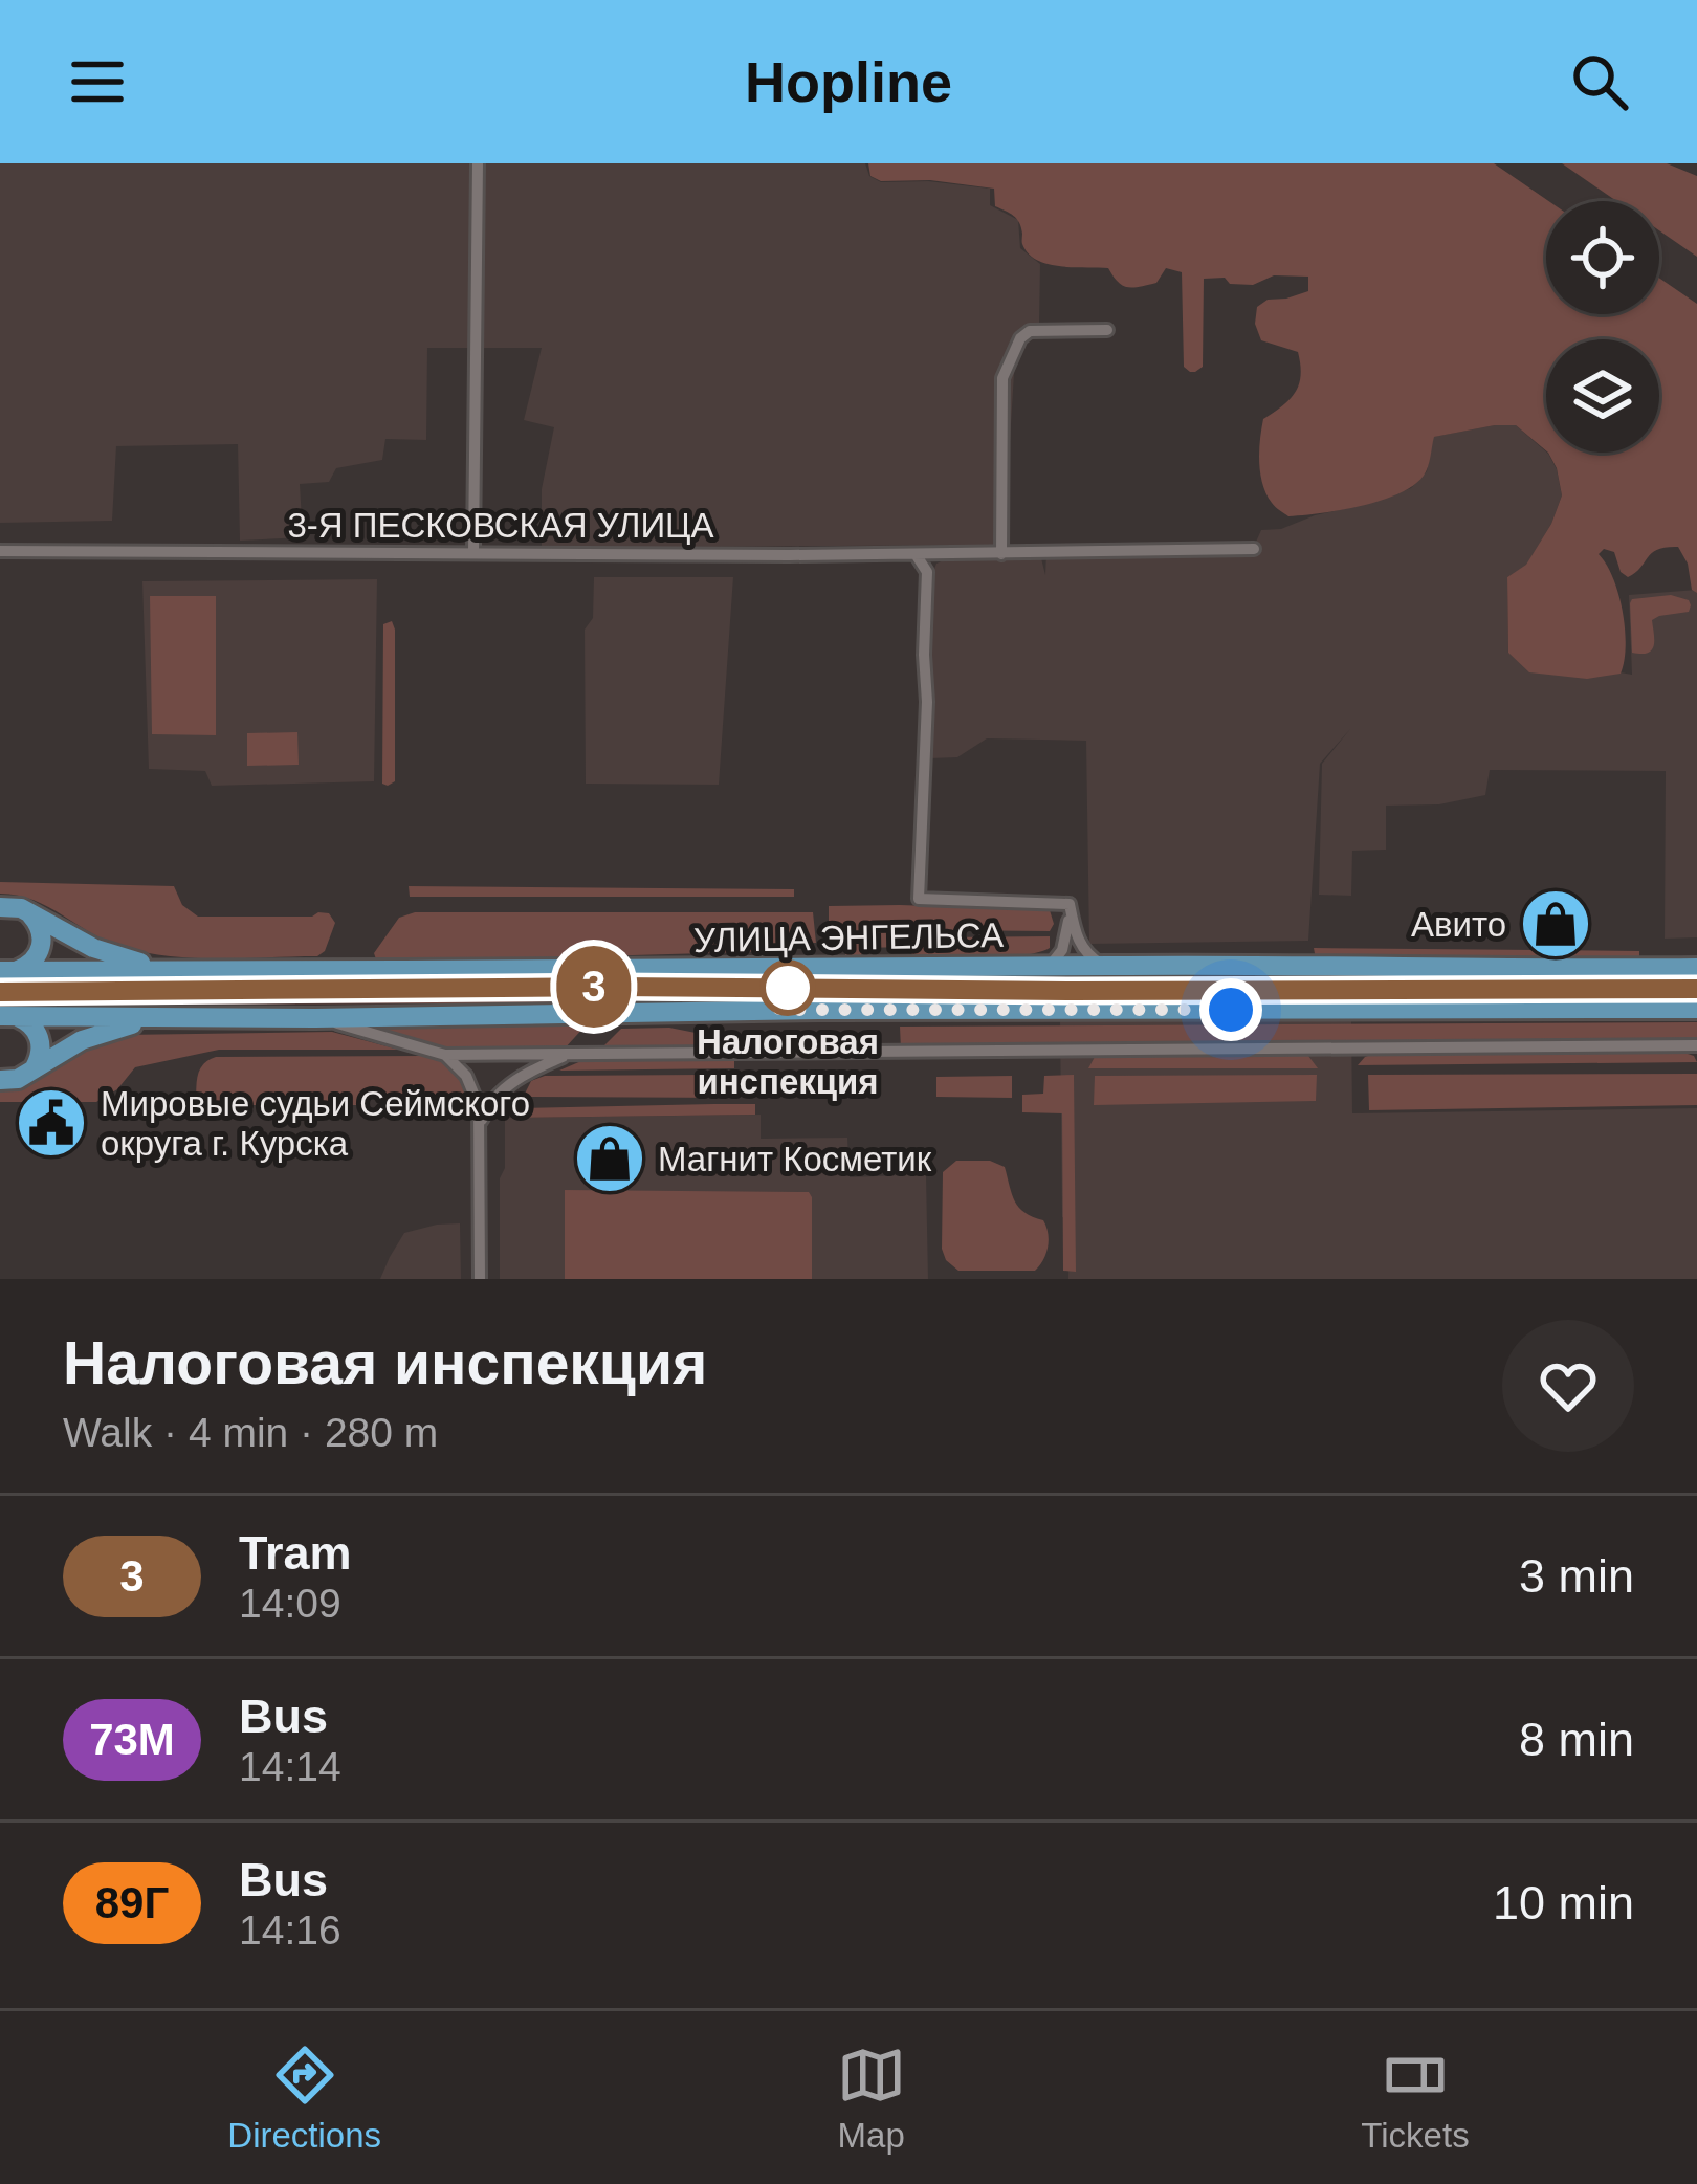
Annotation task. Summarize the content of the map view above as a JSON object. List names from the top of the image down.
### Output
{
  "streets": {
    "main road": ["УЛИЦА ЭНГЕЛЬСА"],
    "street": ["3-Я ПЕСКОВСКАЯ УЛИЦА"]
  },
  "crossings": [
    ["3-Я ПЕСКОВСКАЯ УЛИЦА", "УЛИЦА ЭНГЕЛЬСА"]
  ],
  "places": {
    "shop": ["Авито", "Магнит Косметик"],
    "other": ["Налоговая инспекция"],
    "public building": ["Мировые судьи Сеймского округа г. Курска"]
  },
  "lines": ["tram line 3"],
  "page": {
    "header": "Hopline",
    "on_map": "3",
    "heading": ["Налоговая инспекция", "Walk · 4 min · 280 m"],
    "list": [
      {
        "mark": "3",
        "name": "Tram",
        "note": "14:09",
        "value": "3 min"
      },
      {
        "mark": "73М",
        "name": "Bus",
        "note": "14:14",
        "value": "8 min"
      },
      {
        "mark": "89Г",
        "name": "Bus",
        "note": "14:16",
        "value": "10 min"
      }
    ],
    "tabs": ["Directions", "Map", "Tickets"]
  }
}
